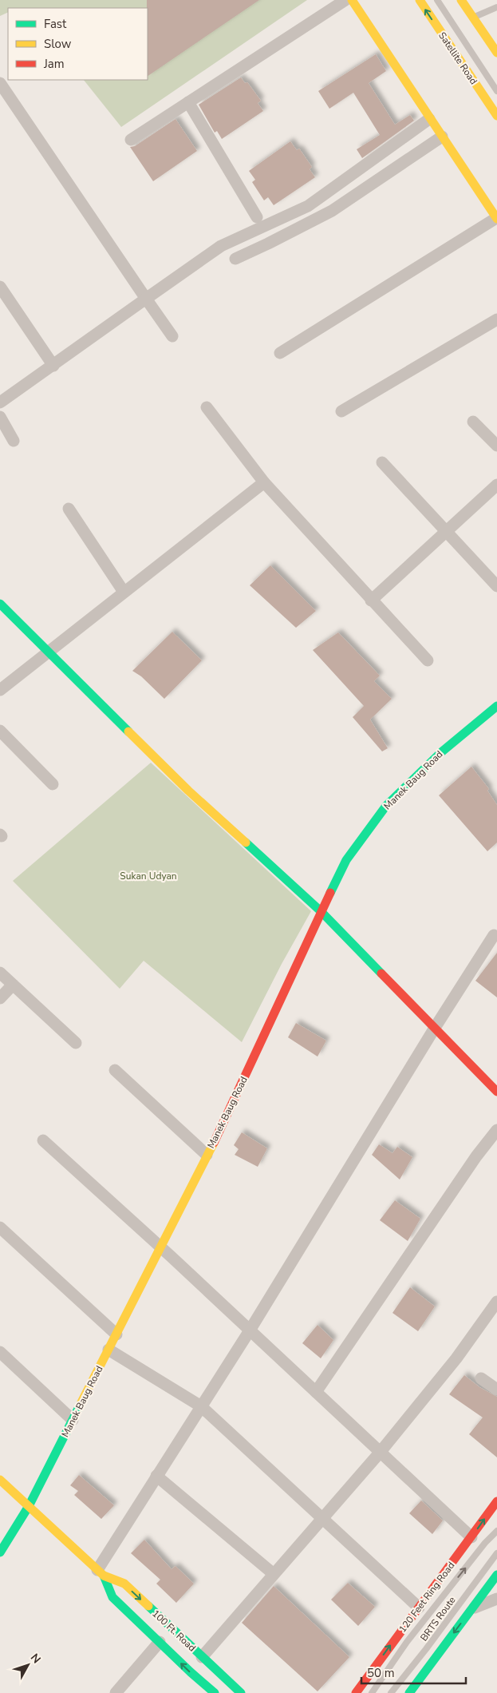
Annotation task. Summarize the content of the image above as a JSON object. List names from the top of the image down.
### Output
{
  "streets": {
    "street": [
      "Satellite Road",
      "Manek Baug Road",
      "120 Feet Ring Road",
      "100 Ft. Road"
    ],
    "lane": ["BRTS Route"]
  },
  "crossings": [
    ["Manek Baug Road", "100 Ft. Road"]
  ],
  "parks": ["Sukan Udyan"],
  "legend": ["Fast", "Slow", "Jam"],
  "scale_bar": "50 m",
  "north": "top right"
}
